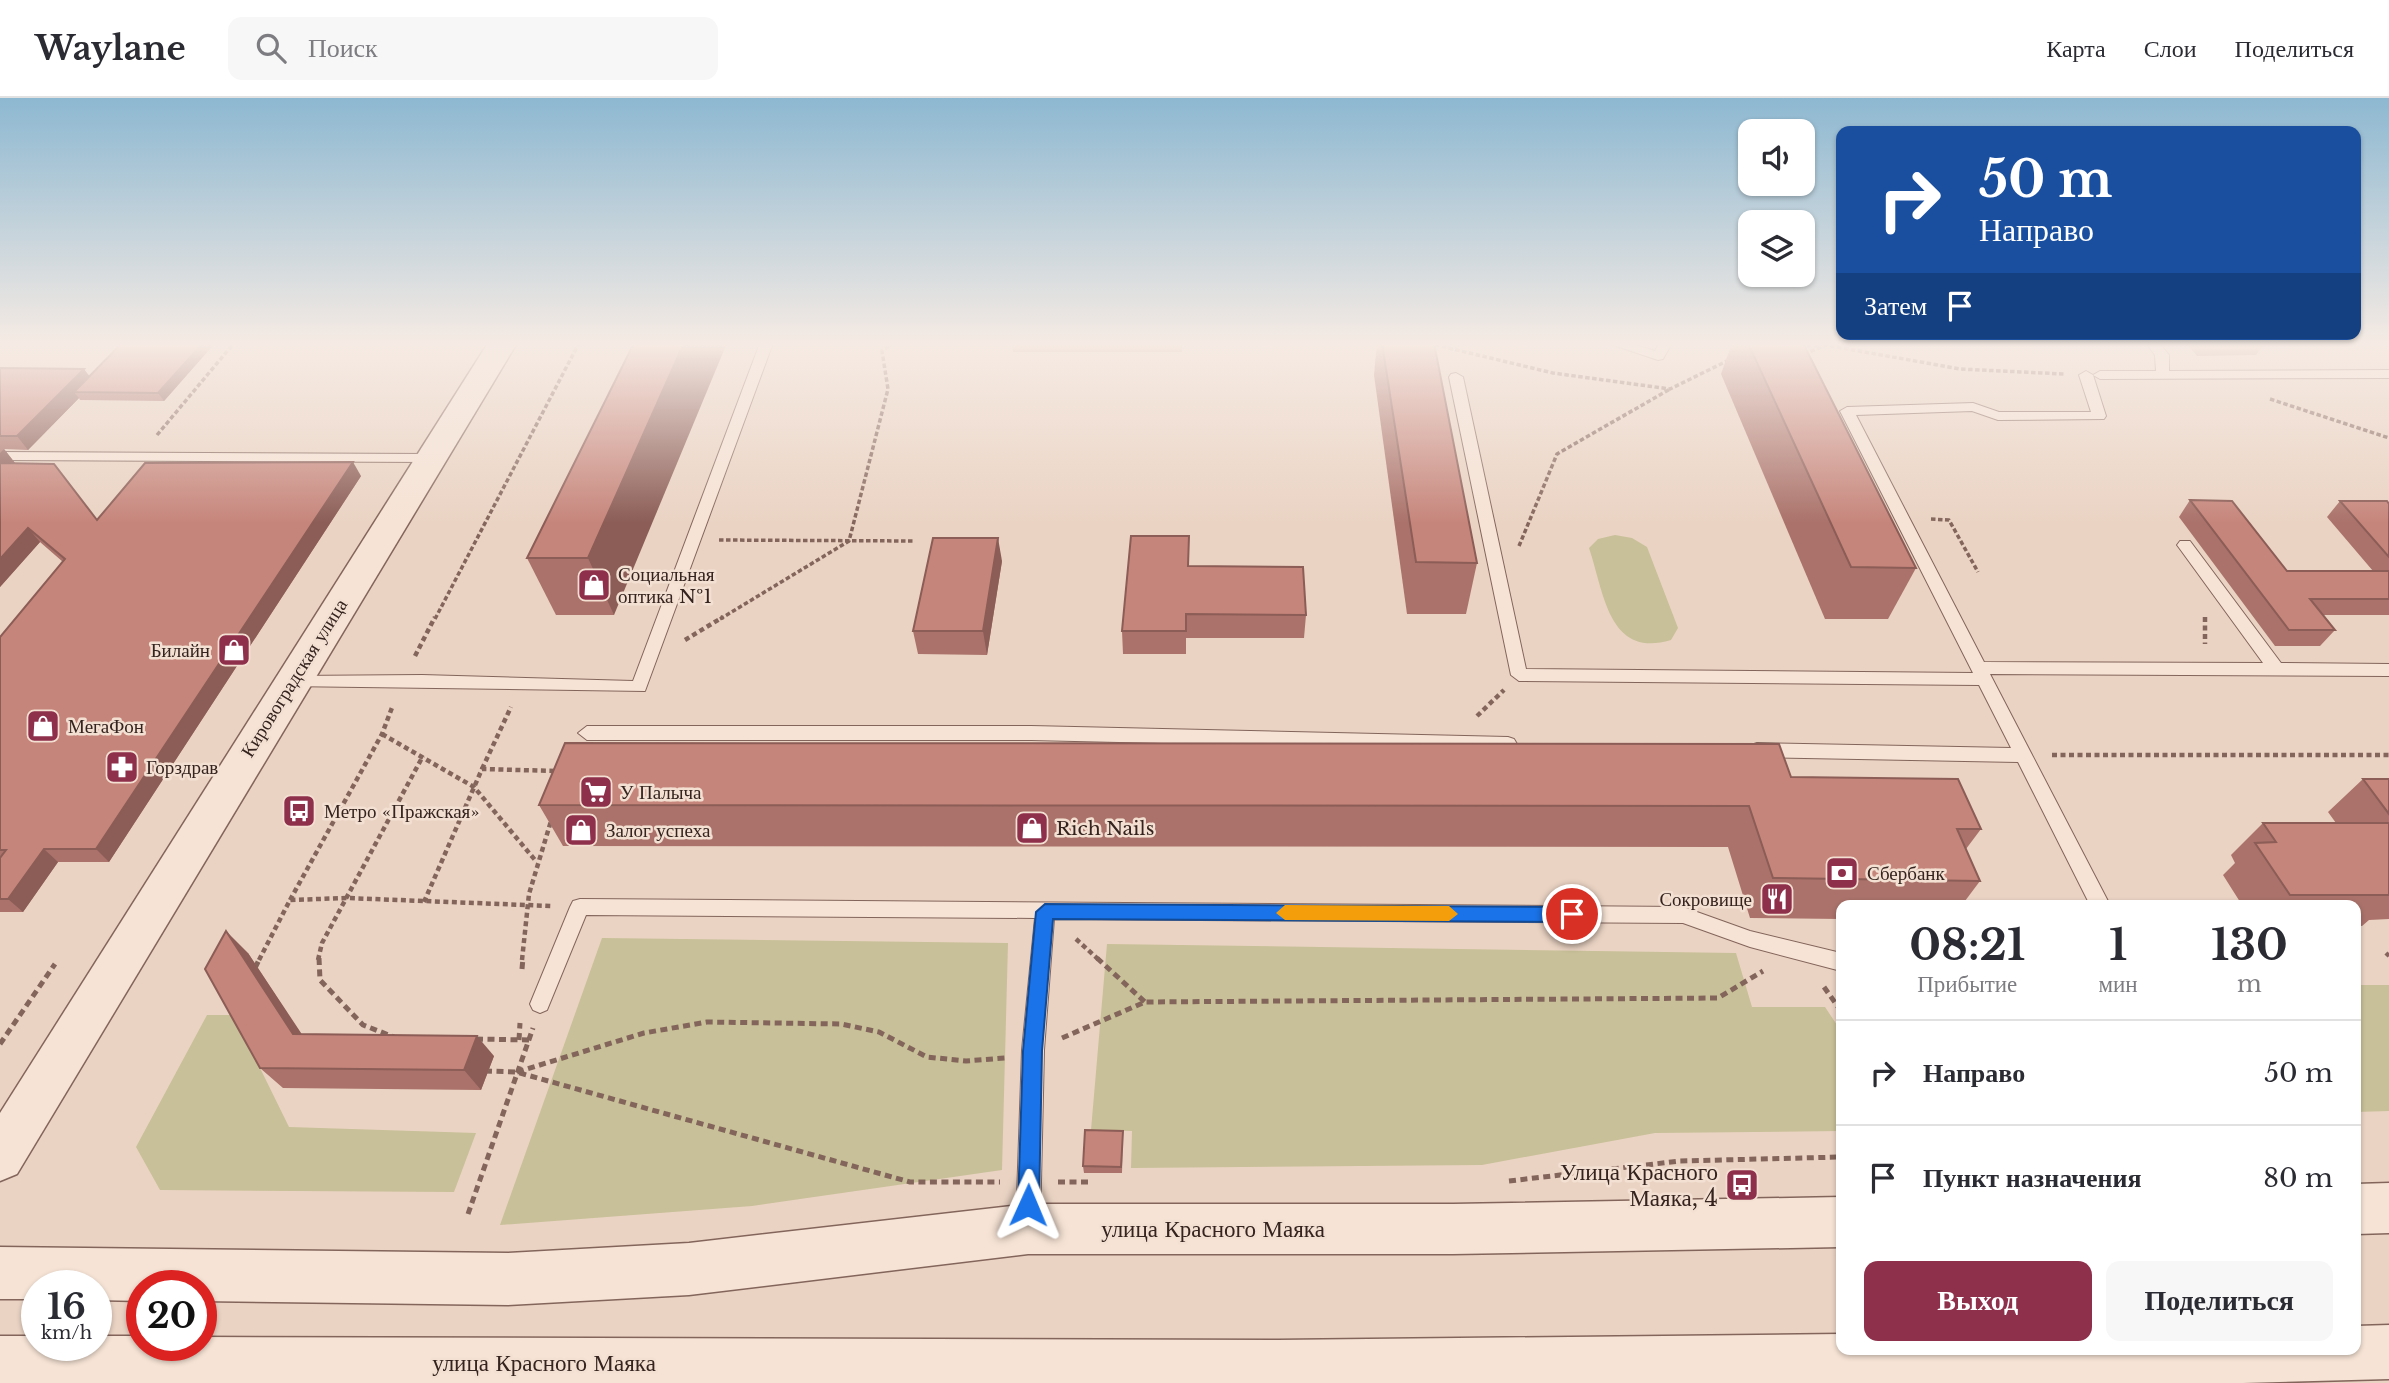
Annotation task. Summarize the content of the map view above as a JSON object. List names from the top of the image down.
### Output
{
  "streets": {
    "street": ["Кировоградская улица", "улица Красного Маяка"]
  },
  "places": {
    "shop": [
      "Социальная оптика №1",
      "Билайн",
      "МегаФон",
      "Rich Nails",
      "Залог успеха"
    ],
    "pharmacy": ["Горздрав"],
    "supermarket": ["У Палыча"],
    "bus stop": ["Метро «Пражская»", "Улица Красного Маяка, 4"],
    "bank": ["Сбербанк"],
    "restaurant": ["Сокровище"]
  },
  "page": {
    "header": "Waylane",
    "search": "Поиск",
    "nav": ["Карта", "Слои", "Поделиться"],
    "turn": ["50 m", "Направо"],
    "then": "Затем",
    "eta": [
      "08:21",
      "Прибытие",
      "1",
      "мин",
      "130",
      "m"
    ],
    "list": [
      {
        "name": "Направо",
        "value": "50 m"
      },
      {
        "name": "Пункт назначения",
        "value": "80 m"
      }
    ],
    "buttons": ["Выход", "Поделиться"],
    "speed": "16 km/h",
    "limit": "20"
  }
}
